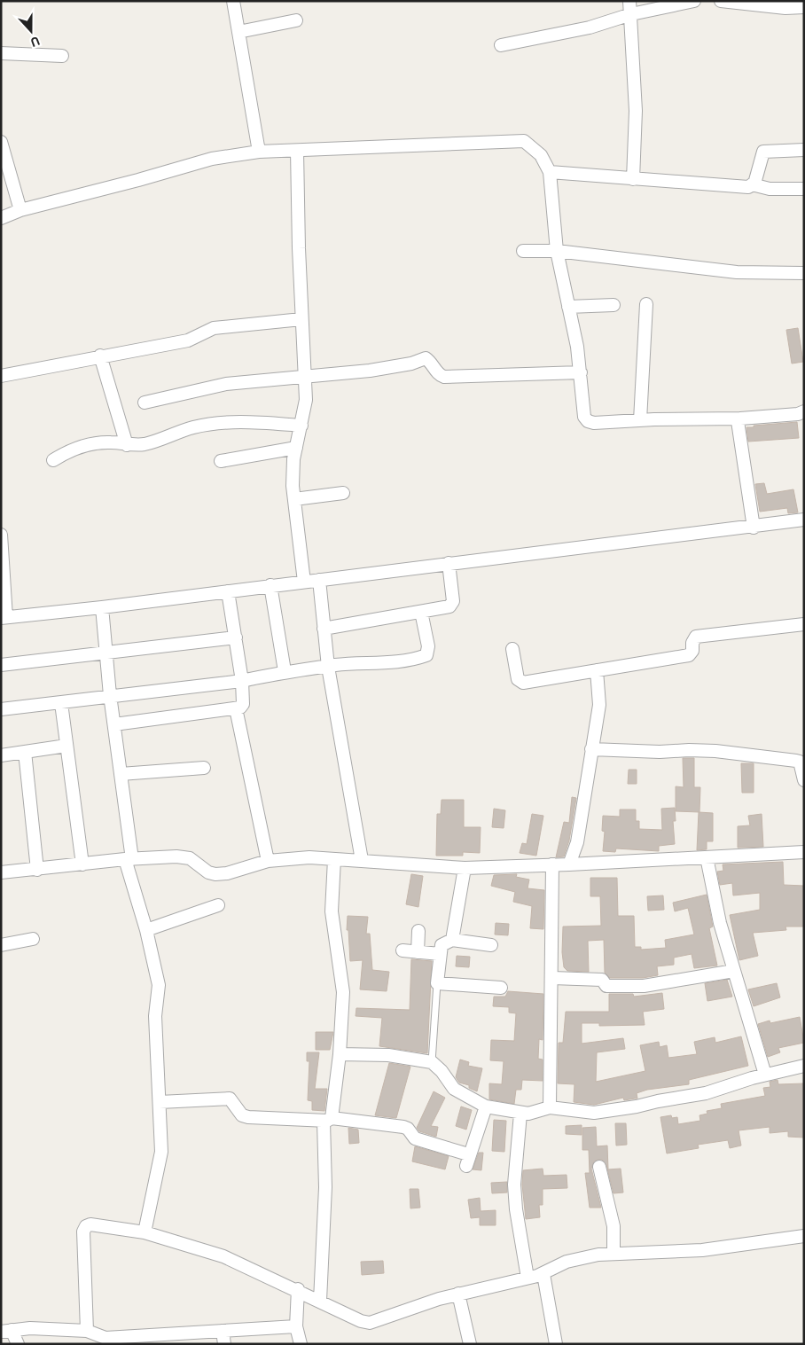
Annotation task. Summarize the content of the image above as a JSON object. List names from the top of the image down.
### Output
{
  "north": "bottom"
}
